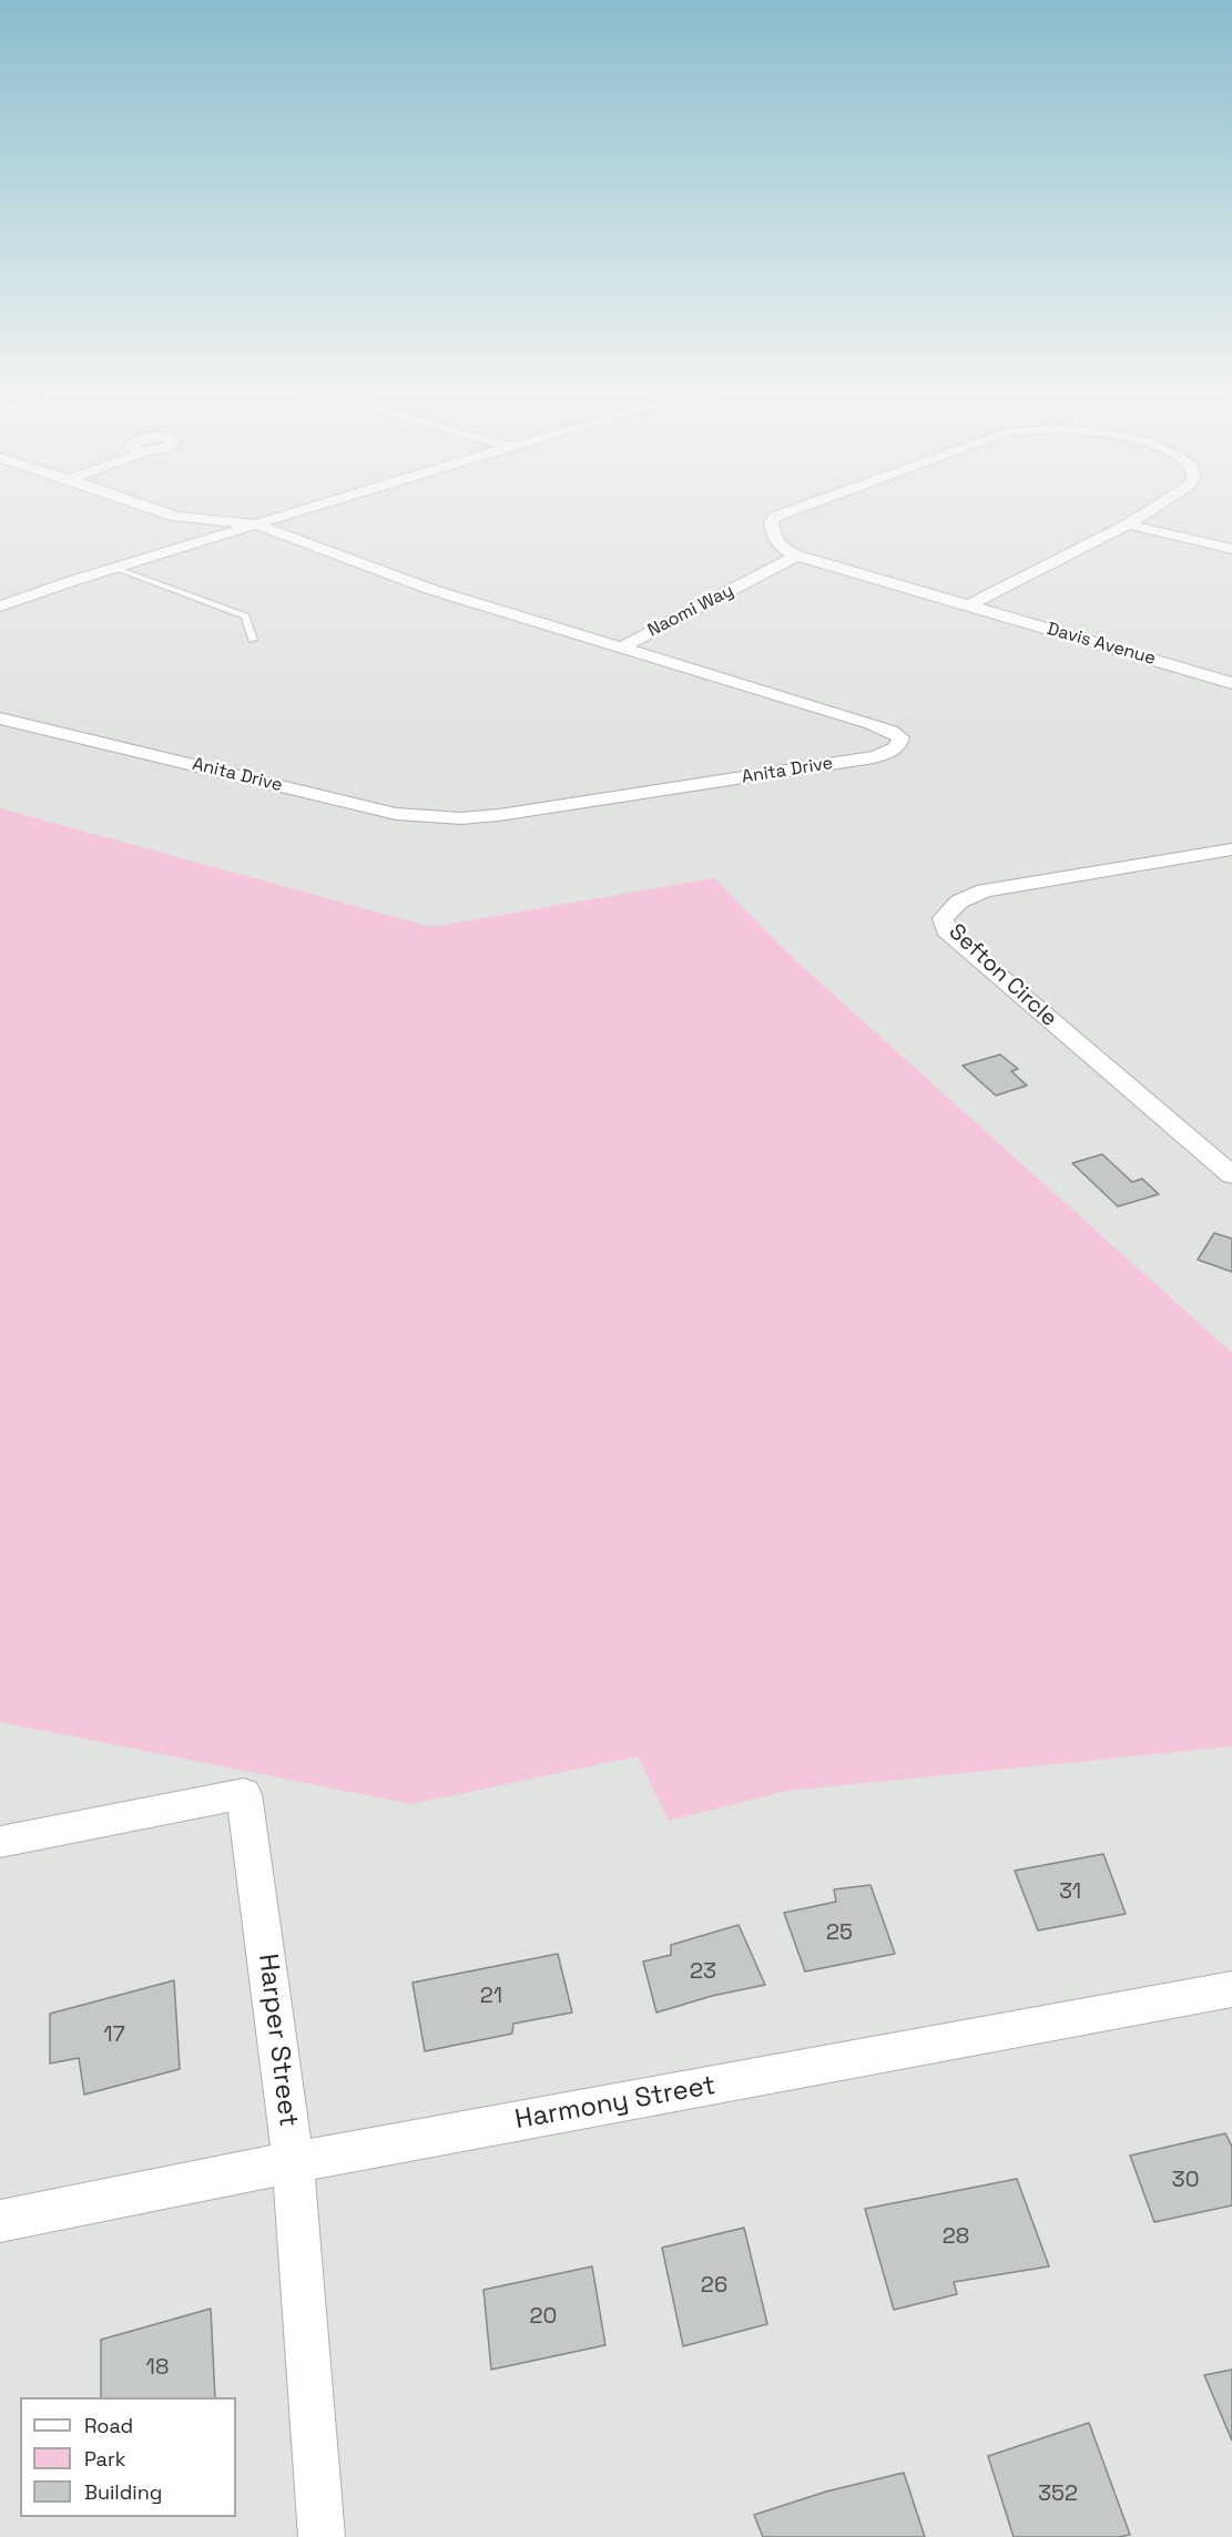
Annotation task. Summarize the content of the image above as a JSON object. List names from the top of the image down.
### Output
{
  "streets": {
    "street": [
      "Naomi Way",
      "Davis Avenue",
      "Anita Drive",
      "Sefton Circle",
      "Harper Street",
      "Harmony Street"
    ]
  },
  "crossings": [
    ["Naomi Way", "Davis Avenue"],
    ["Naomi Way", "Anita Drive"],
    ["Harper Street", "Harmony Street"]
  ],
  "house_numbers": [
    "31",
    "25",
    "23",
    "21",
    "17",
    "30",
    "28",
    "26",
    "20",
    "18",
    "352"
  ],
  "legend": ["Road", "Park", "Building"]
}
